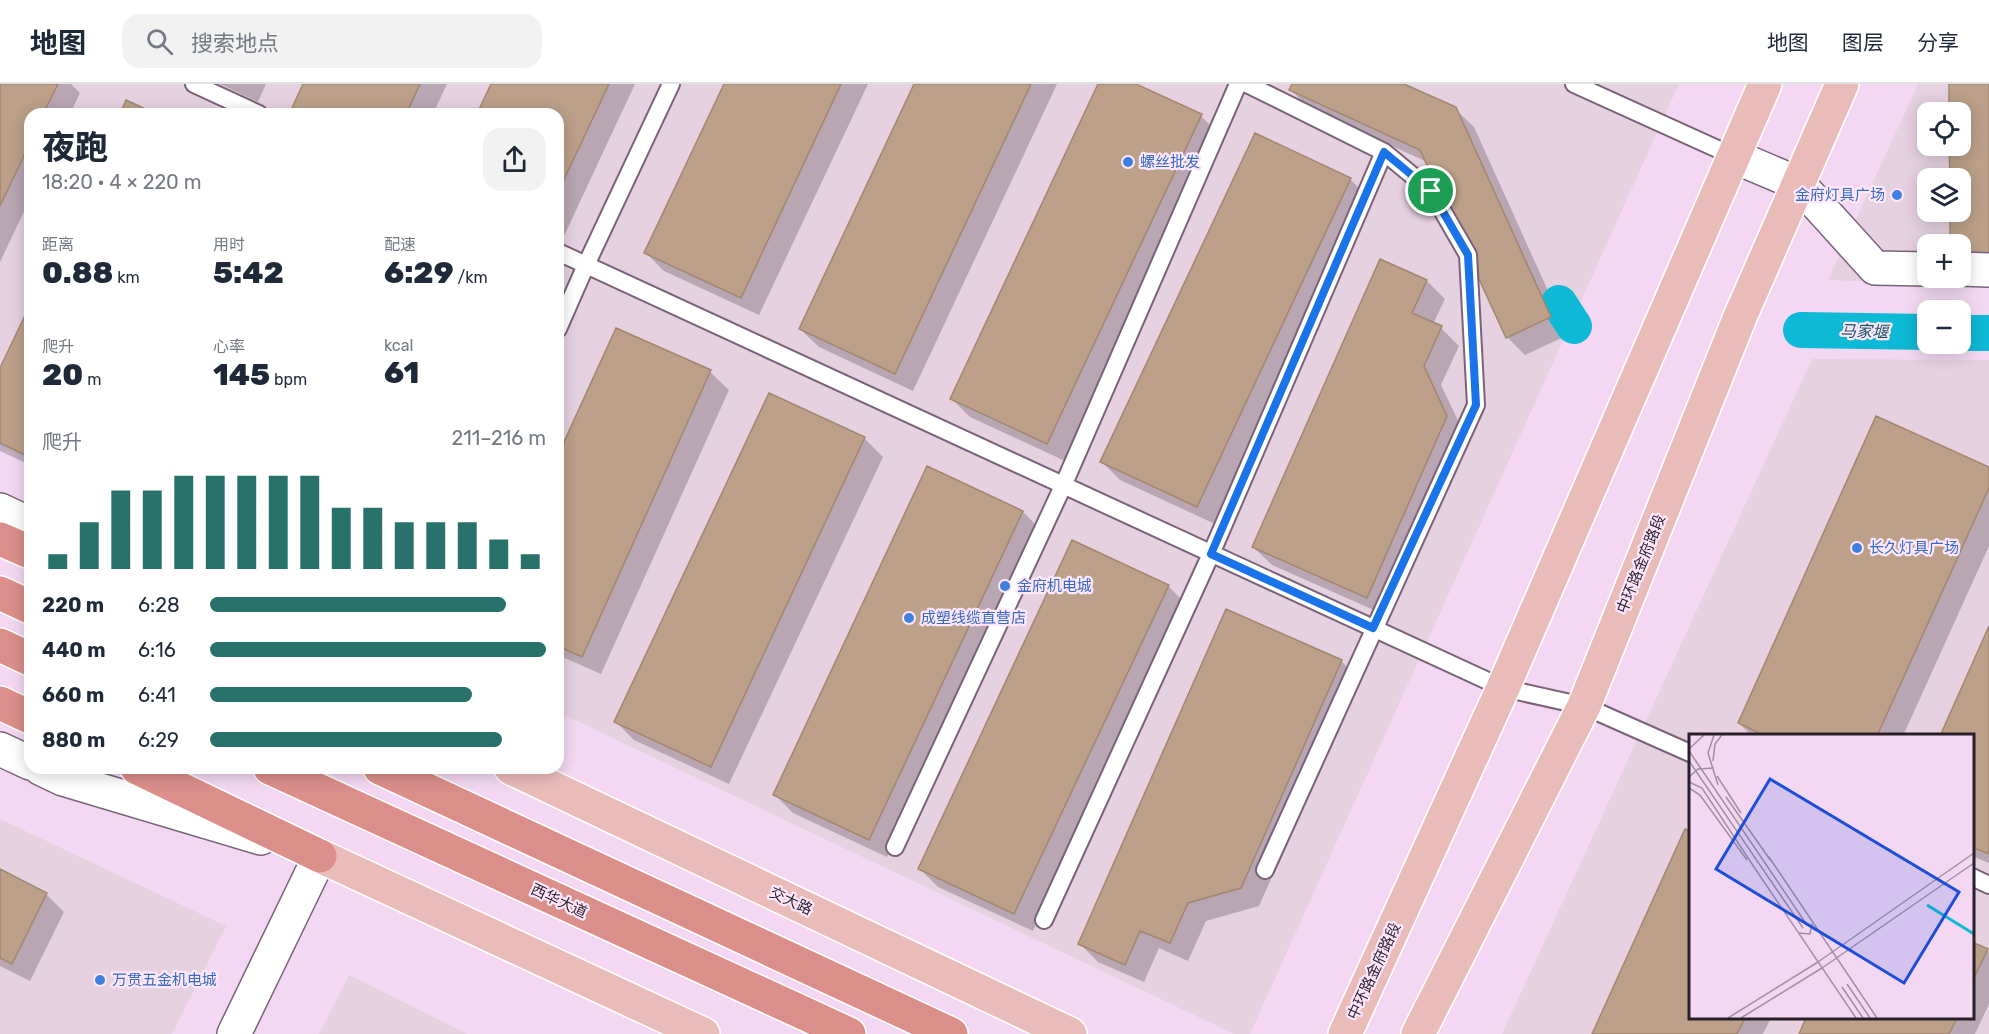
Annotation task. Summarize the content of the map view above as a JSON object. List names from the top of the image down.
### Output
{
  "streets": {
    "highway": ["西华大道"],
    "main road": ["中环路金府路段", "交大路"]
  },
  "water": ["马家堰"],
  "places": [
    "螺丝批发",
    "金府灯具广场",
    "长久灯具广场",
    "金府机电城",
    "成塑线缆直营店",
    "万贯五金机电城"
  ],
  "page": {
    "header": "地图",
    "search": "搜索地点",
    "nav": ["地图", "图层", "分享"],
    "map_buttons": ["+", "−"],
    "heading": ["夜跑", "18:20 · 4 × 220 m"],
    "stats": [
      ["距离", "0.88 km"],
      ["用时", "5:42"],
      ["配速", "6:29 /km"],
      ["爬升", "20 m"],
      ["心率", "145 bpm"],
      ["kcal", "61"]
    ],
    "chart": ["爬升", "211–216 m"],
    "list": [
      {
        "name": "220 m",
        "note": "6:28"
      },
      {
        "name": "440 m",
        "note": "6:16"
      },
      {
        "name": "660 m",
        "note": "6:41"
      },
      {
        "name": "880 m",
        "note": "6:29"
      }
    ]
  }
}
